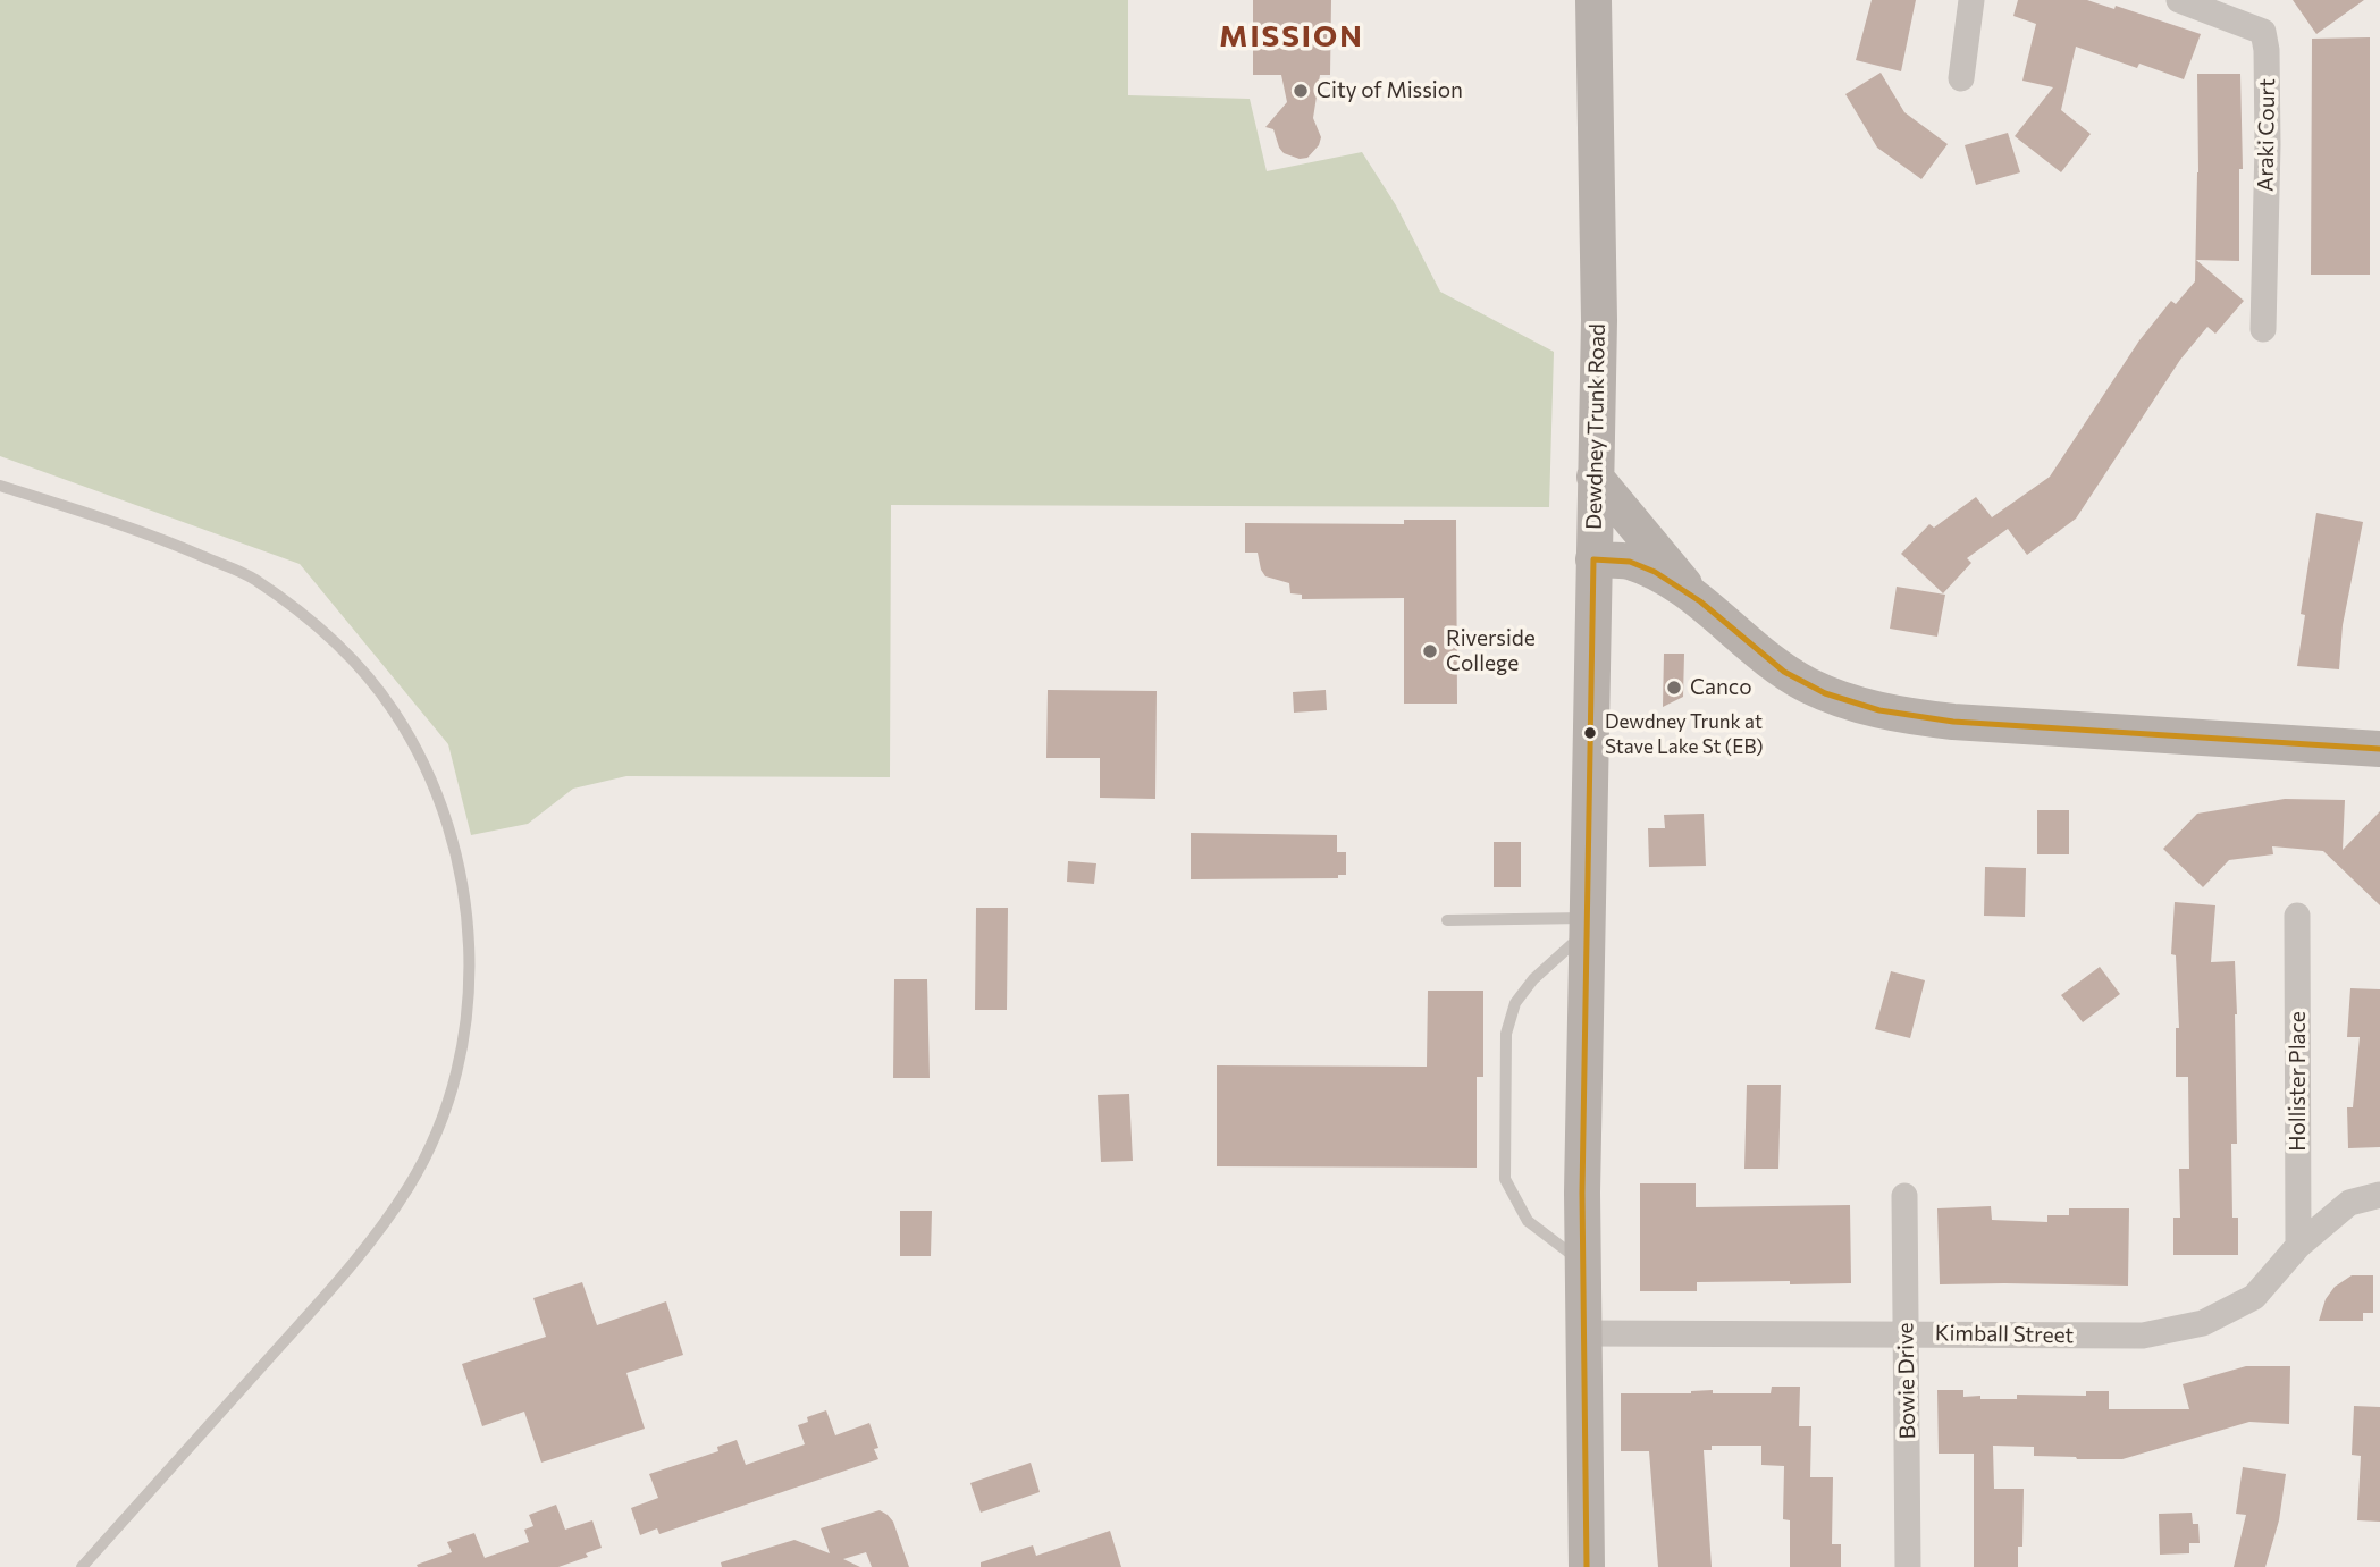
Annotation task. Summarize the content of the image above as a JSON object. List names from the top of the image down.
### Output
{
  "streets": {
    "main road": ["Dewdney Trunk Road"],
    "street": [
      "Araki Court",
      "Hollister Place",
      "Kimball Street",
      "Bowie Drive"
    ]
  },
  "crossings": [
    ["Dewdney Trunk Road", "Kimball Street"],
    ["Hollister Place", "Kimball Street"],
    ["Kimball Street", "Bowie Drive"]
  ],
  "districts": ["MISSION"],
  "places": [
    "City of Mission",
    "Riverside College",
    "Canco",
    "Dewdney Trunk at Stave Lake St (EB)"
  ]
}
